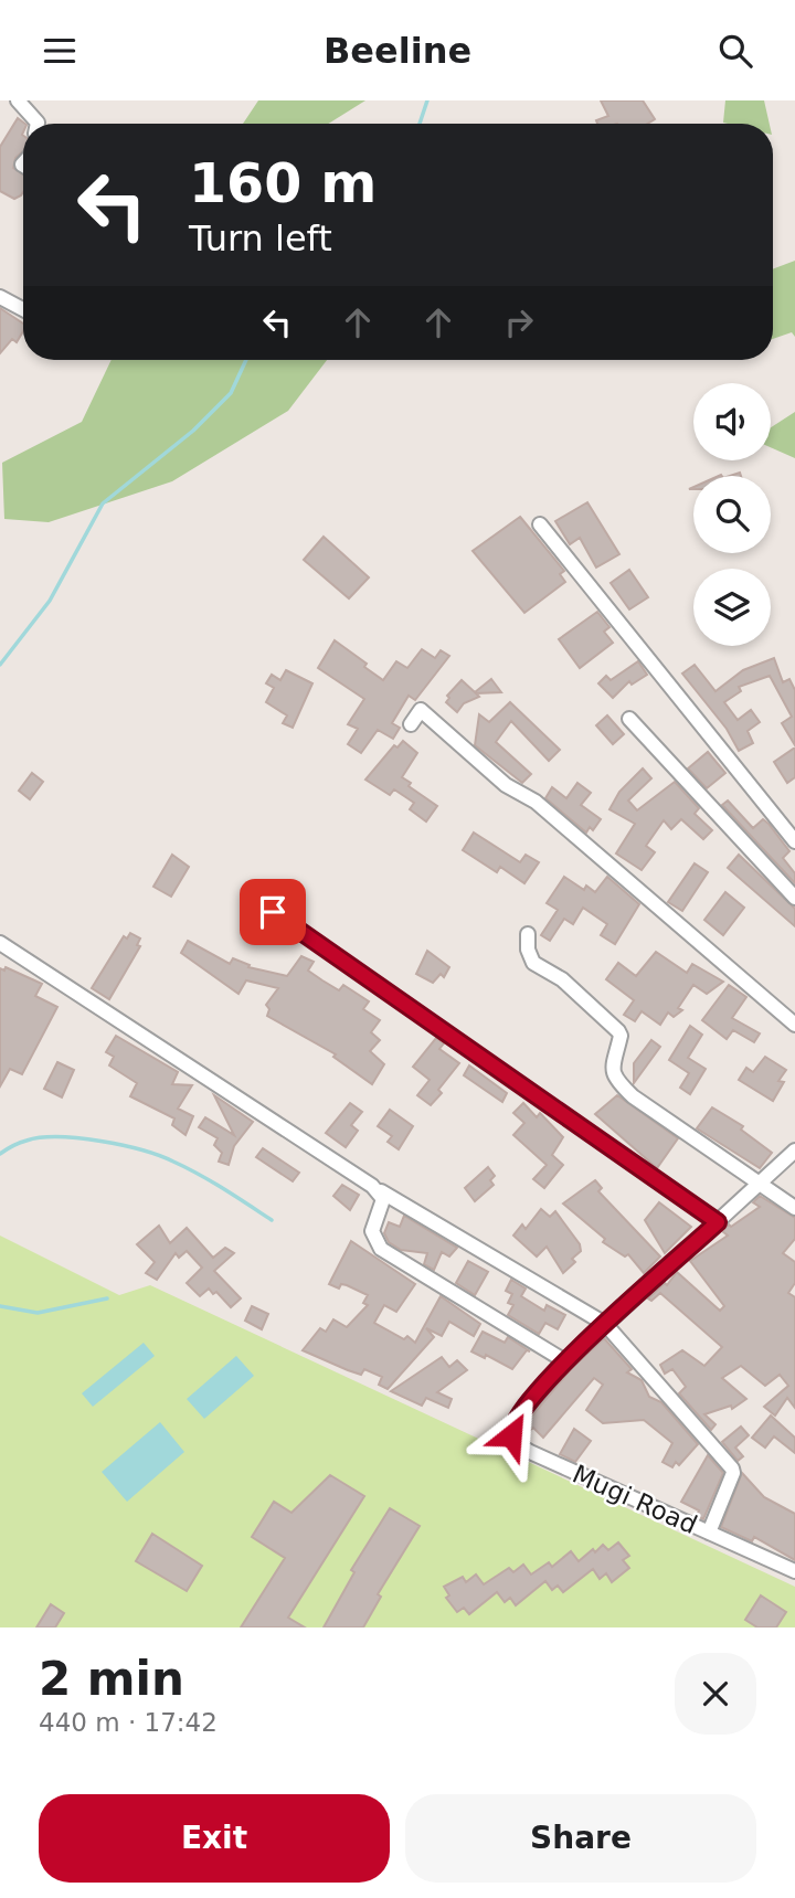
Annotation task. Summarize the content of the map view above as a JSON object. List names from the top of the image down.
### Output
{
  "streets": {
    "street": ["Mugi Road"]
  },
  "page": {
    "header": "Beeline",
    "turn": ["160 m", "Turn left"],
    "heading": ["2 min", "440 m · 17:42"],
    "buttons": ["Exit", "Share"]
  }
}
